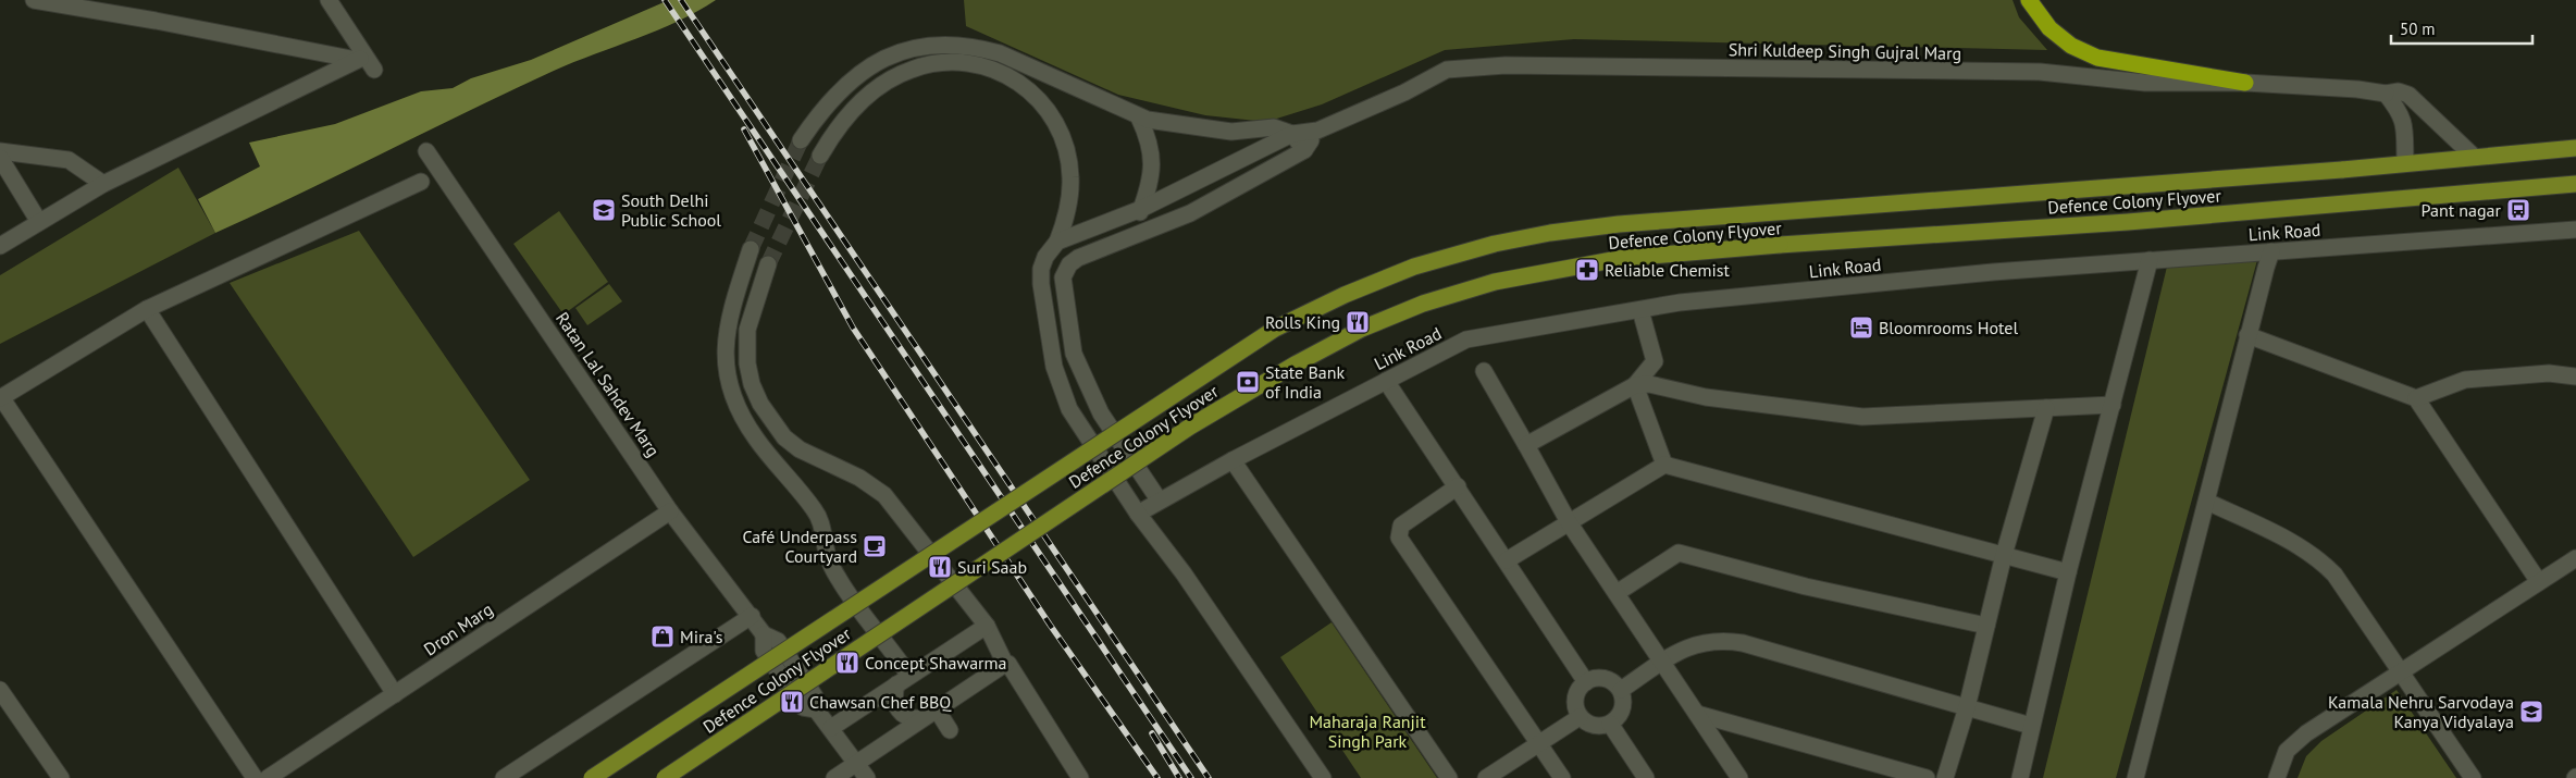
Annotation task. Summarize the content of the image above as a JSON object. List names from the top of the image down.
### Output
{
  "streets": {
    "main road": ["Defence Colony Flyover"],
    "street": [
      "Shri Kuldeep Singh Gujral Marg",
      "Link Road",
      "Ratan Lal Sahdev Marg",
      "Dron Marg"
    ]
  },
  "crossings": [
    ["Shri Kuldeep Singh Gujral Marg", "Defence Colony Flyover"],
    ["Ratan Lal Sahdev Marg", "Dron Marg"]
  ],
  "parks": ["Maharaja Ranjit Singh Park"],
  "places": {
    "school or university": ["South Delhi Public School", "Kamala Nehru Sarvodaya Kanya Vidyalaya"],
    "bus stop": ["Pant nagar"],
    "pharmacy": ["Reliable Chemist"],
    "restaurant": [
      "Rolls King",
      "Suri Saab",
      "Concept Shawarma",
      "Chawsan Chef BBQ"
    ],
    "hotel": ["Bloomrooms Hotel"],
    "bank": ["State Bank of India"],
    "cafe": ["Café Underpass Courtyard"],
    "shop": ["Mira's"]
  },
  "scale_bar": "50 m"
}
